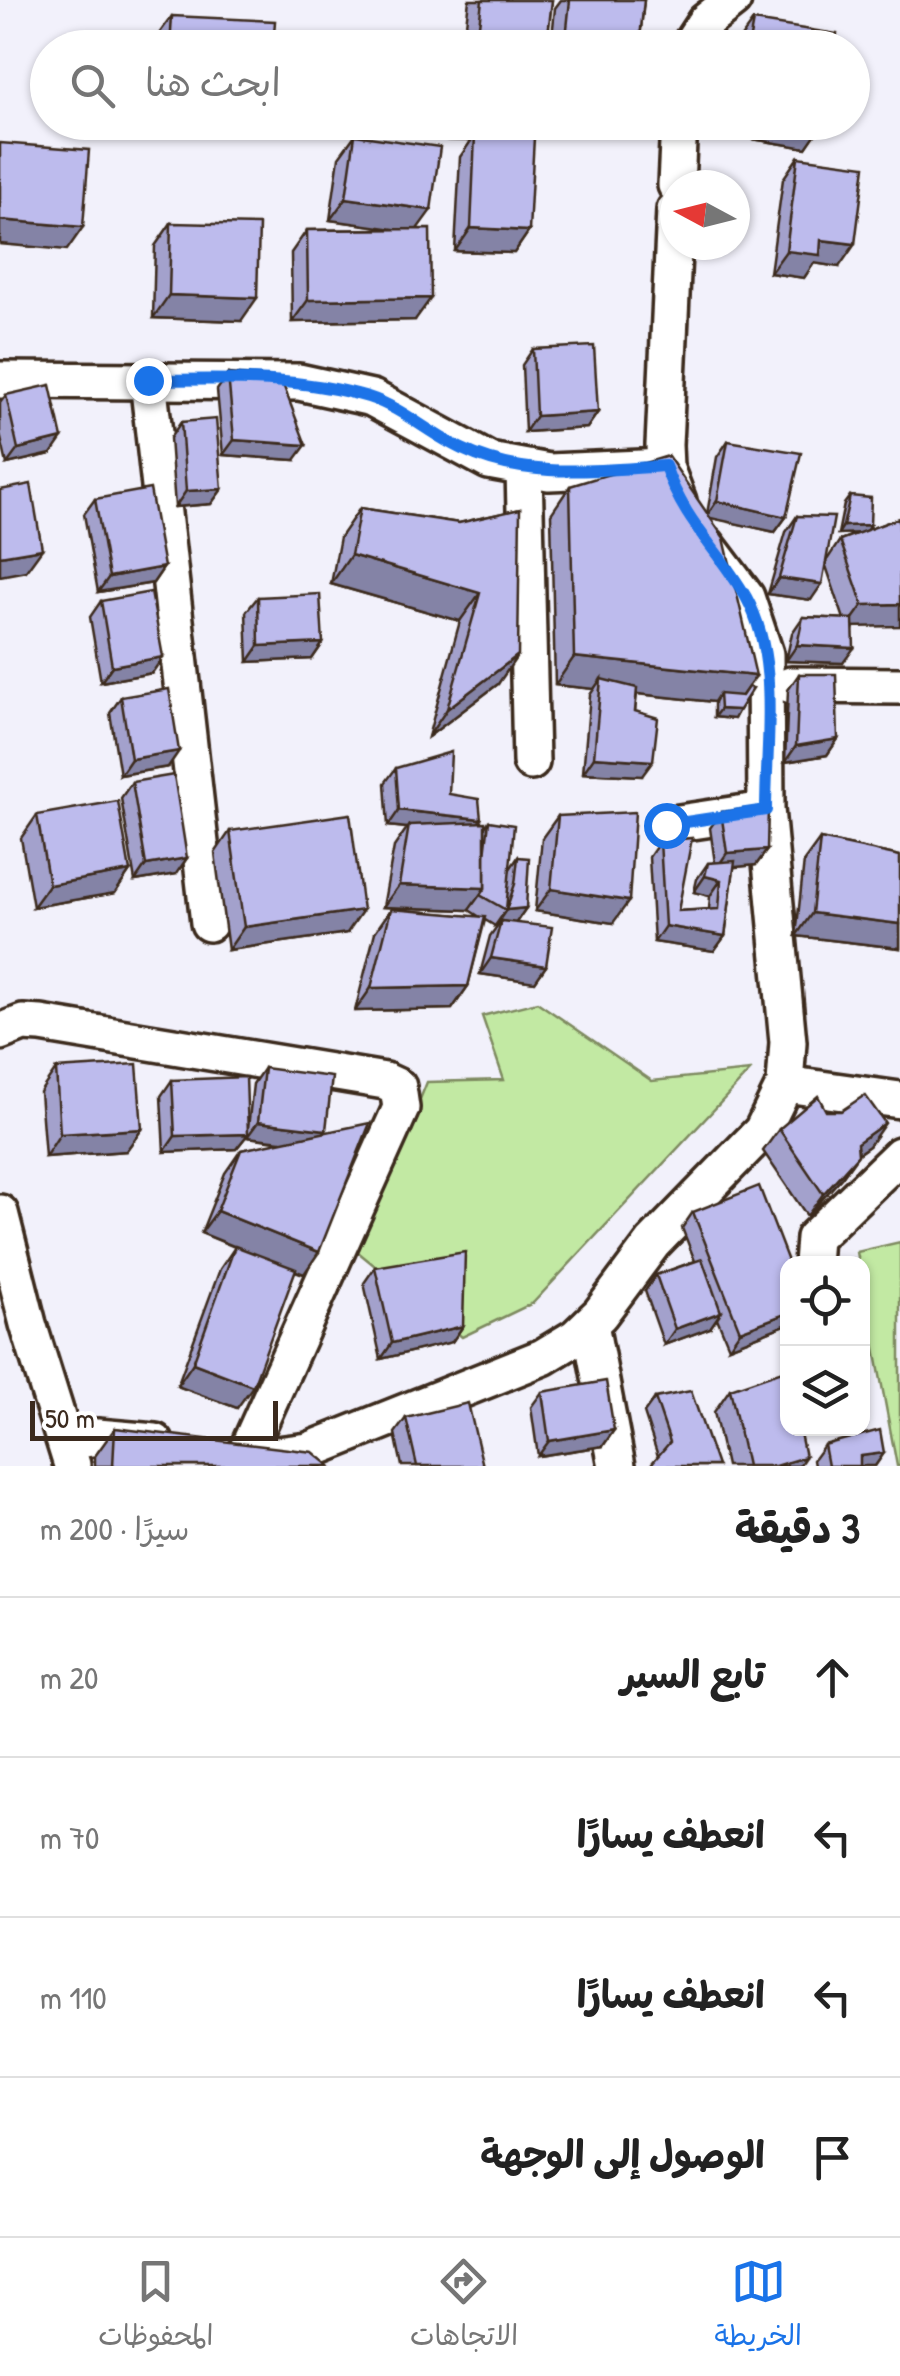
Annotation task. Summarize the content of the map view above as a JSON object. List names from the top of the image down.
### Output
{
  "scale_bar": "50 m",
  "north": "left",
  "page": {
    "search": "ابحث هنا",
    "scale": "50 m",
    "heading": ["3 دقيقة", "سيرًا · 200 m"],
    "list": [
      ["تابع السير", "20 m"],
      ["انعطف يسارًا", "70 m"],
      ["انعطف يسارًا", "110 m"],
      "الوصول إلى الوجهة"
    ],
    "nav": ["الخريطة", "الاتجاهات", "المحفوظات"]
  }
}
